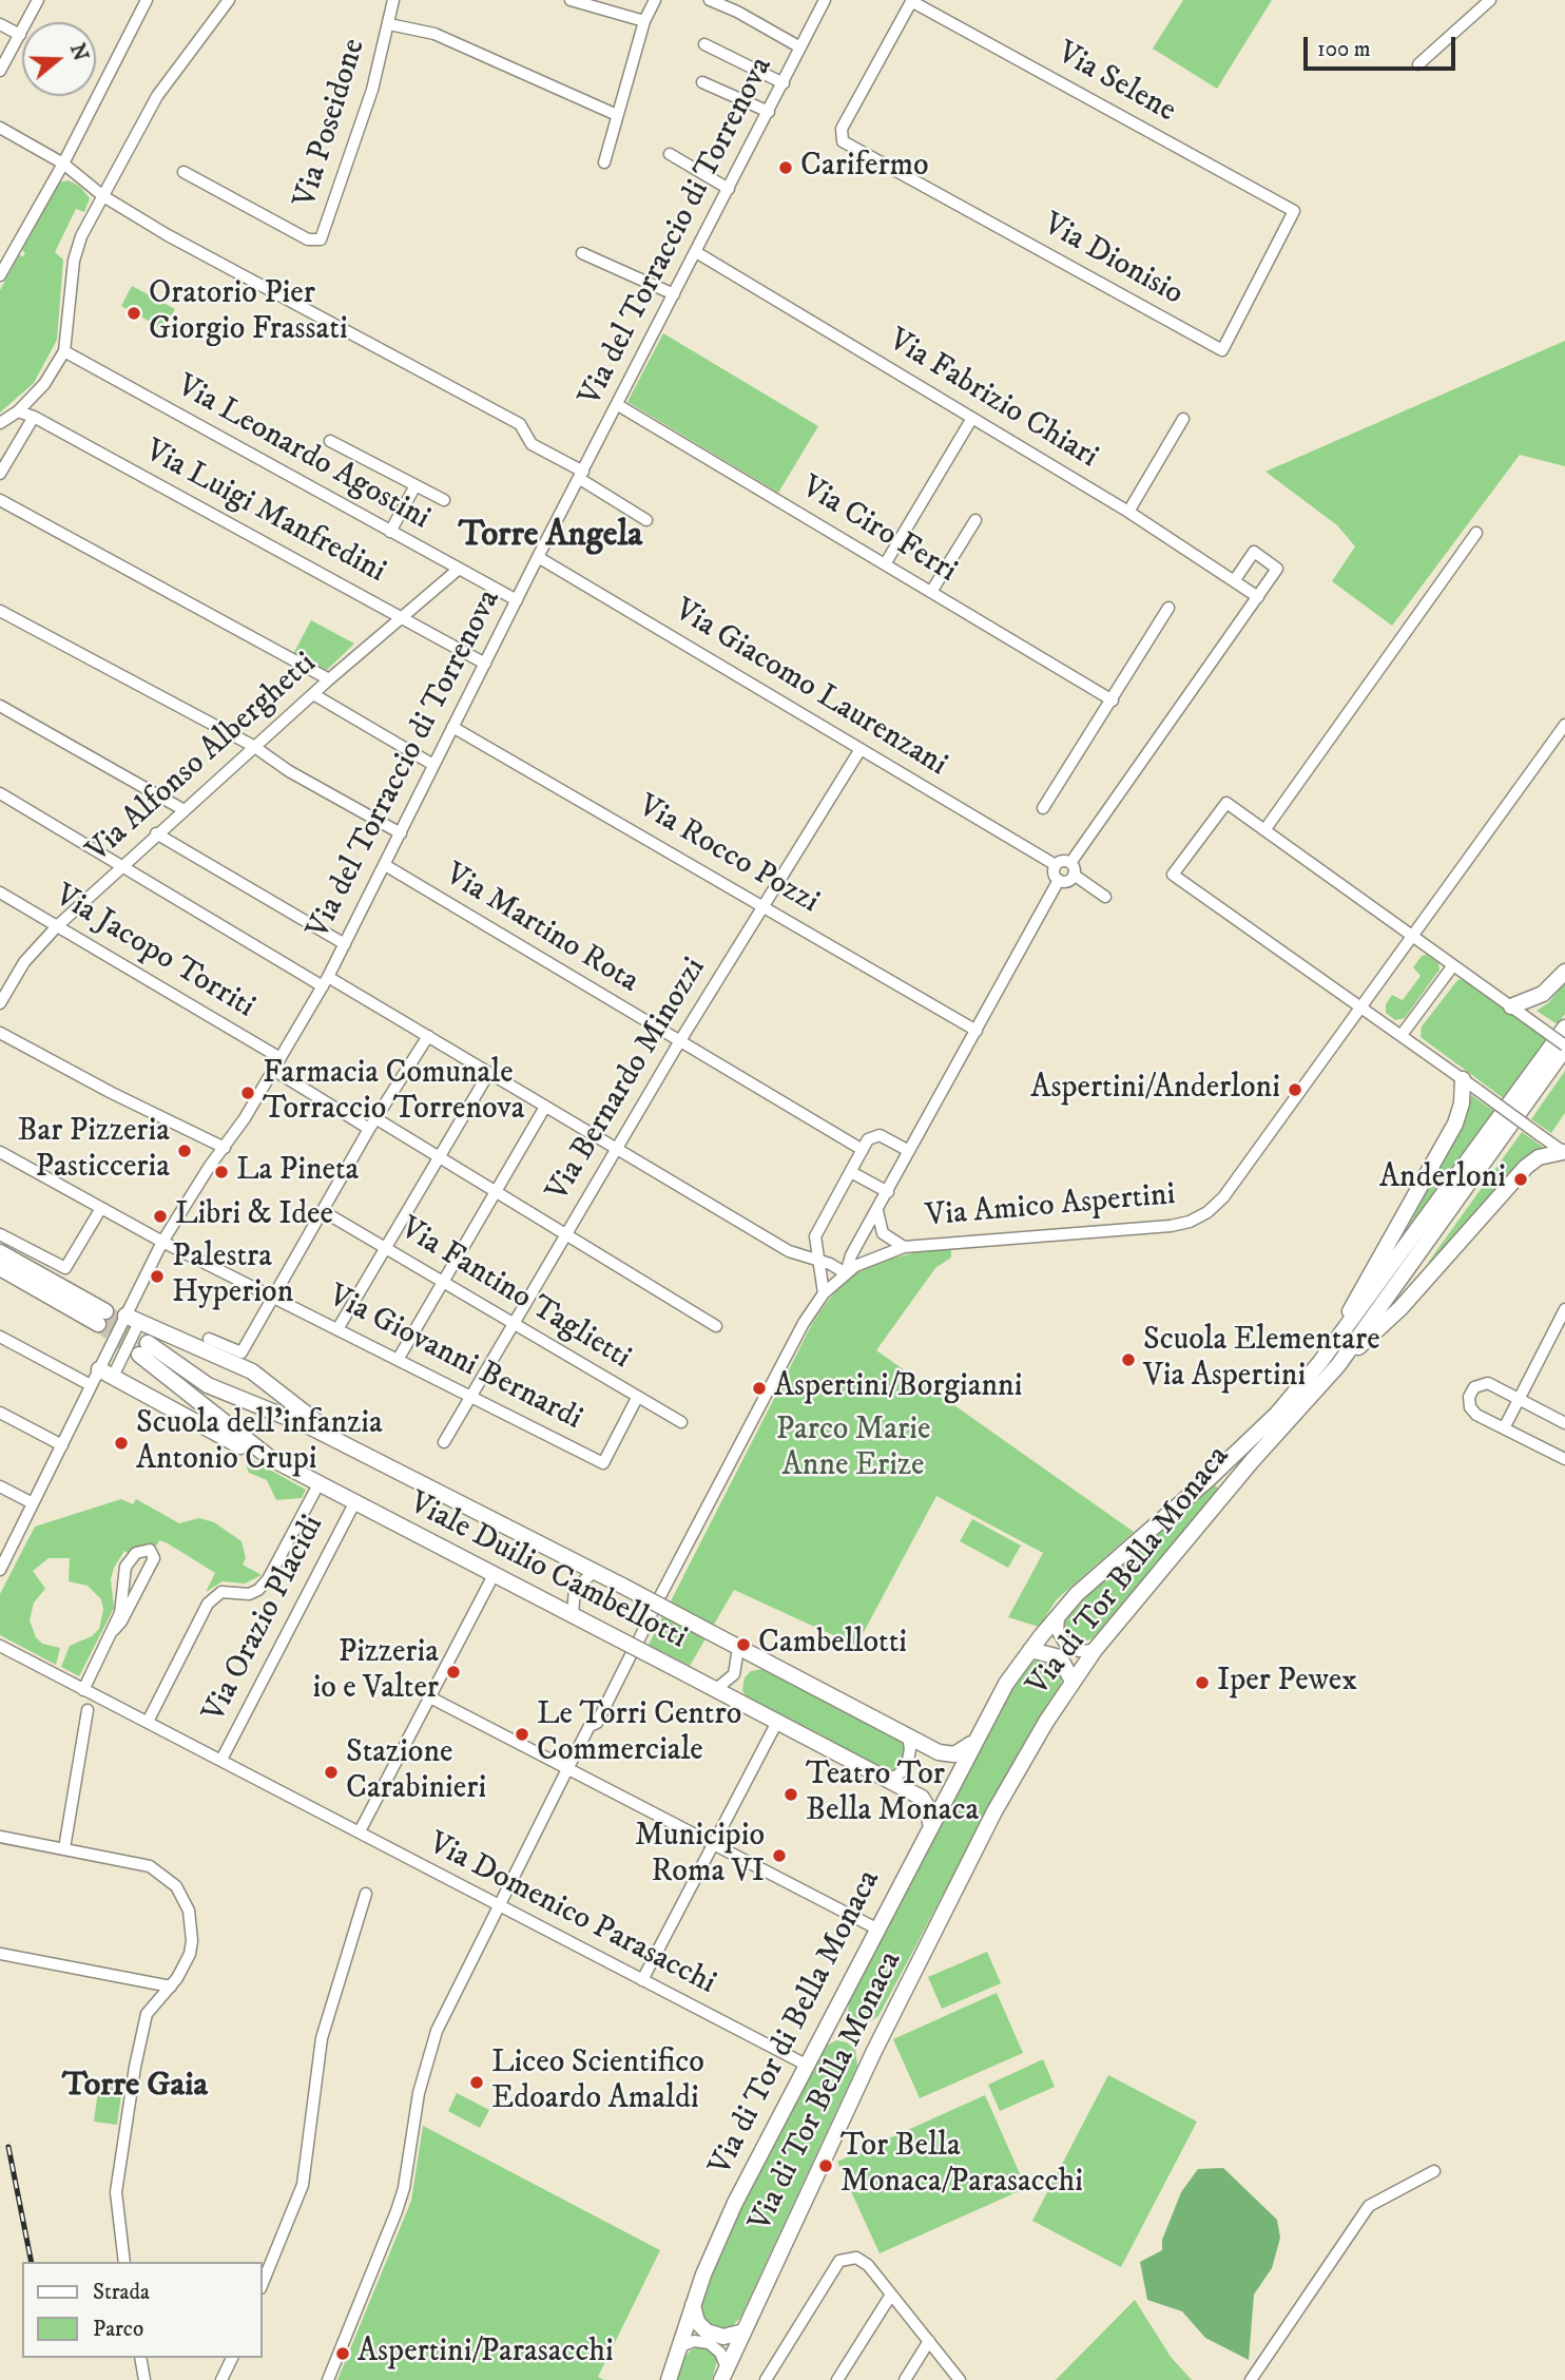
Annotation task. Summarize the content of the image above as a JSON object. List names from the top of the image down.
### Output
{
  "streets": {
    "main road": ["Viale Duilio Cambellotti", "Via di Tor Bella Monaca", "Via di Tor di Bella Monaca"],
    "street": [
      "Via Selene",
      "Via Poseidone",
      "Via del Torraccio di Torrenova",
      "Via Dionisio",
      "Via Fabrizio Chiari",
      "Via Leonardo Agostini",
      "Via Luigi Manfredini",
      "Via Ciro Ferri",
      "Via Giacomo Laurenzani",
      "Via Alfonso Alberghetti",
      "Via Rocco Pozzi",
      "Via Martino Rota",
      "Via Jacopo Torriti",
      "Via Bernardo Minozzi",
      "Via Amico Aspertini",
      "Via Fantino Taglietti",
      "Via Giovanni Bernardi",
      "Via Orazio Placidi",
      "Via Domenico Parasacchi"
    ]
  },
  "crossings": [
    ["Via Selene", "Via Dionisio"],
    ["Via del Torraccio di Torrenova", "Via Fabrizio Chiari"],
    ["Via del Torraccio di Torrenova", "Via Leonardo Agostini"],
    ["Via del Torraccio di Torrenova", "Via Luigi Manfredini"],
    ["Via del Torraccio di Torrenova", "Via Ciro Ferri"],
    ["Via del Torraccio di Torrenova", "Via Giacomo Laurenzani"],
    ["Via del Torraccio di Torrenova", "Via Rocco Pozzi"],
    ["Via del Torraccio di Torrenova", "Via Martino Rota"],
    ["Via del Torraccio di Torrenova", "Via Jacopo Torriti"],
    ["Via del Torraccio di Torrenova", "Via Giovanni Bernardi"],
    ["Via Leonardo Agostini", "Via Alfonso Alberghetti"],
    ["Via Luigi Manfredini", "Via Alfonso Alberghetti"],
    ["Via Giacomo Laurenzani", "Via Bernardo Minozzi"],
    ["Via Alfonso Alberghetti", "Via Jacopo Torriti"],
    ["Via Rocco Pozzi", "Via Bernardo Minozzi"],
    ["Via Martino Rota", "Via Bernardo Minozzi"],
    ["Via Bernardo Minozzi", "Via Fantino Taglietti"],
    ["Via Bernardo Minozzi", "Via Giovanni Bernardi"],
    ["Via Fantino Taglietti", "Via Giovanni Bernardi"],
    ["Viale Duilio Cambellotti", "Via Orazio Placidi"],
    ["Viale Duilio Cambellotti", "Via di Tor di Bella Monaca"],
    ["Via Orazio Placidi", "Via Domenico Parasacchi"],
    ["Via Domenico Parasacchi", "Via di Tor di Bella Monaca"]
  ],
  "districts": ["Torre Angela", "Torre Gaia"],
  "parks": ["Parco Marie Anne Erize"],
  "places": [
    "Carifermo",
    "Oratorio Pier Giorgio Frassati",
    "Aspertini/Anderloni",
    "Farmacia Comunale Torraccio Torrenova",
    "Bar Pizzeria Pasticceria",
    "La Pineta",
    "Anderloni",
    "Libri & Idee",
    "Palestra Hyperion",
    "Scuola Elementare Via Aspertini",
    "Aspertini/Borgianni",
    "Scuola dell'infanzia Antonio Crupi",
    "Cambellotti",
    "Pizzeria io e Valter",
    "Iper Pewex",
    "Le Torri Centro Commerciale",
    "Stazione Carabinieri",
    "Teatro Tor Bella Monaca",
    "Municipio Roma VI",
    "Liceo Scientifico Edoardo Amaldi",
    "Tor Bella Monaca/Parasacchi",
    "Aspertini/Parasacchi"
  ],
  "legend": ["Strada", "Parco"],
  "scale_bar": "100 m",
  "north": "right"
}
